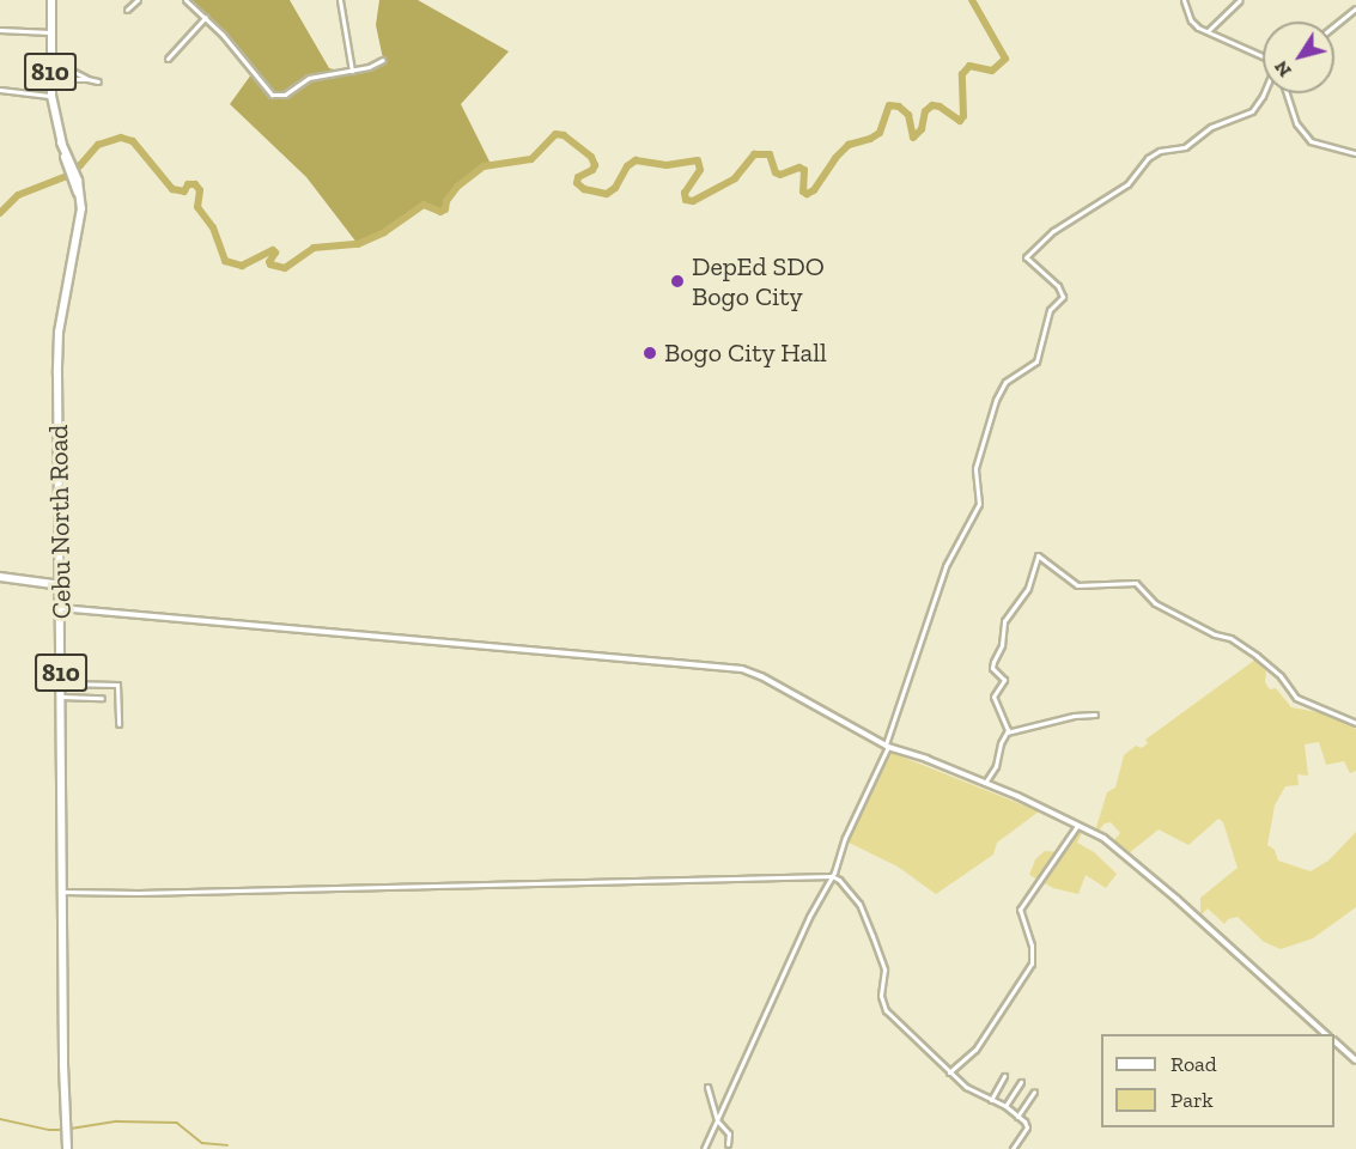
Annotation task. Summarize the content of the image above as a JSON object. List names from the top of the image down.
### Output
{
  "streets": {
    "highway": ["810", "Cebu North Road"]
  },
  "places": ["DepEd SDO Bogo City", "Bogo City Hall"],
  "legend": ["Road", "Park"],
  "north": "bottom left"
}
